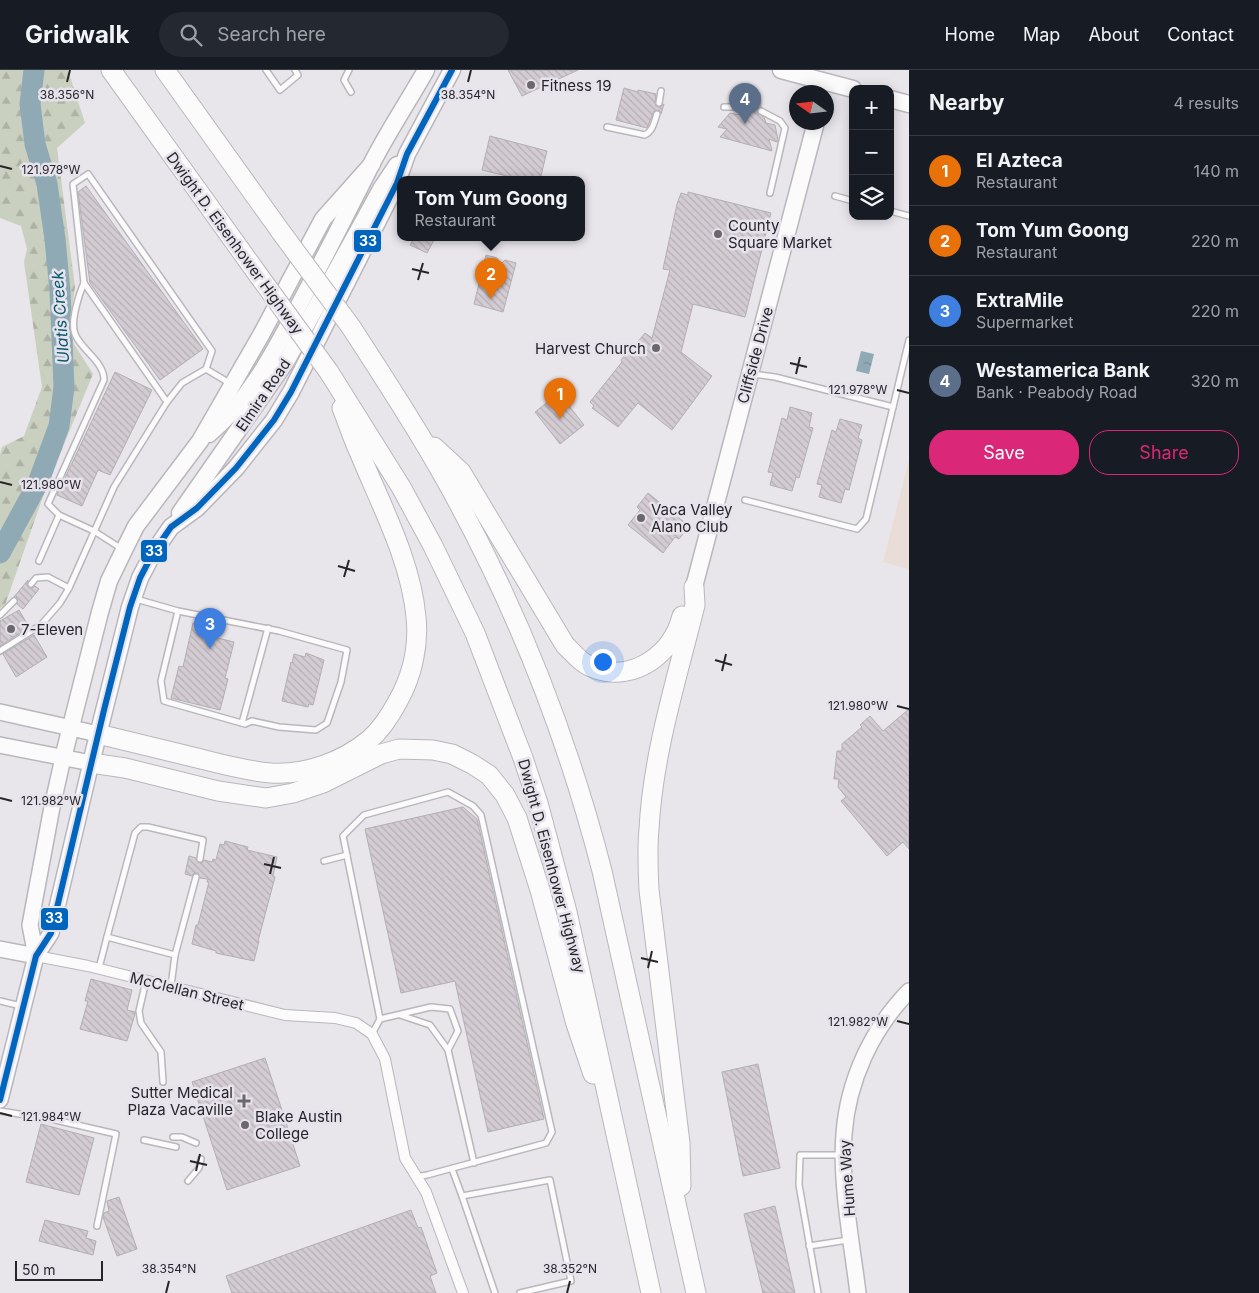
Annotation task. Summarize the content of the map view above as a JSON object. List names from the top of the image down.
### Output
{
  "streets": {
    "highway": ["Dwight D. Eisenhower Highway"],
    "main road": [
      "Cliffside Drive",
      "Elmira Road",
      "McClellan Street",
      "Hume Way"
    ]
  },
  "water": ["Ulatis Creek"],
  "places": {
    "other": [
      "Fitness 19",
      "County Square Market",
      "Harvest Church",
      "Vaca Valley Alano Club",
      "7-Eleven",
      "Blake Austin College"
    ],
    "health": ["Sutter Medical Plaza Vacaville"]
  },
  "lines": ["transit line 33"],
  "scale_bar": "50 m",
  "north": "left",
  "page": {
    "header": "Gridwalk",
    "search": "Search here",
    "nav": [
      "Home",
      "Map",
      "About",
      "Contact"
    ],
    "heading": ["Nearby", "4 results"],
    "pins": [
      "4",
      "2",
      "1",
      "3"
    ],
    "map_buttons": ["+", "−"],
    "list": [
      {
        "mark": "1",
        "name": "El Azteca",
        "note": "Restaurant",
        "value": "140 m"
      },
      {
        "mark": "2",
        "name": "Tom Yum Goong",
        "note": "Restaurant",
        "value": "220 m"
      },
      {
        "mark": "3",
        "name": "ExtraMile",
        "note": "Supermarket",
        "value": "220 m"
      },
      {
        "mark": "4",
        "name": "Westamerica Bank",
        "note": "Bank · Peabody Road",
        "value": "320 m"
      }
    ],
    "popup": ["Tom Yum Goong", "Restaurant"],
    "buttons": ["Save", "Share"],
    "scale": "50 m"
  },
  "coordinates": [
    "38.356°N",
    "38.354°N",
    "121.978°W",
    "121.980°W",
    "121.982°W",
    "121.984°W",
    "38.352°N"
  ]
}
